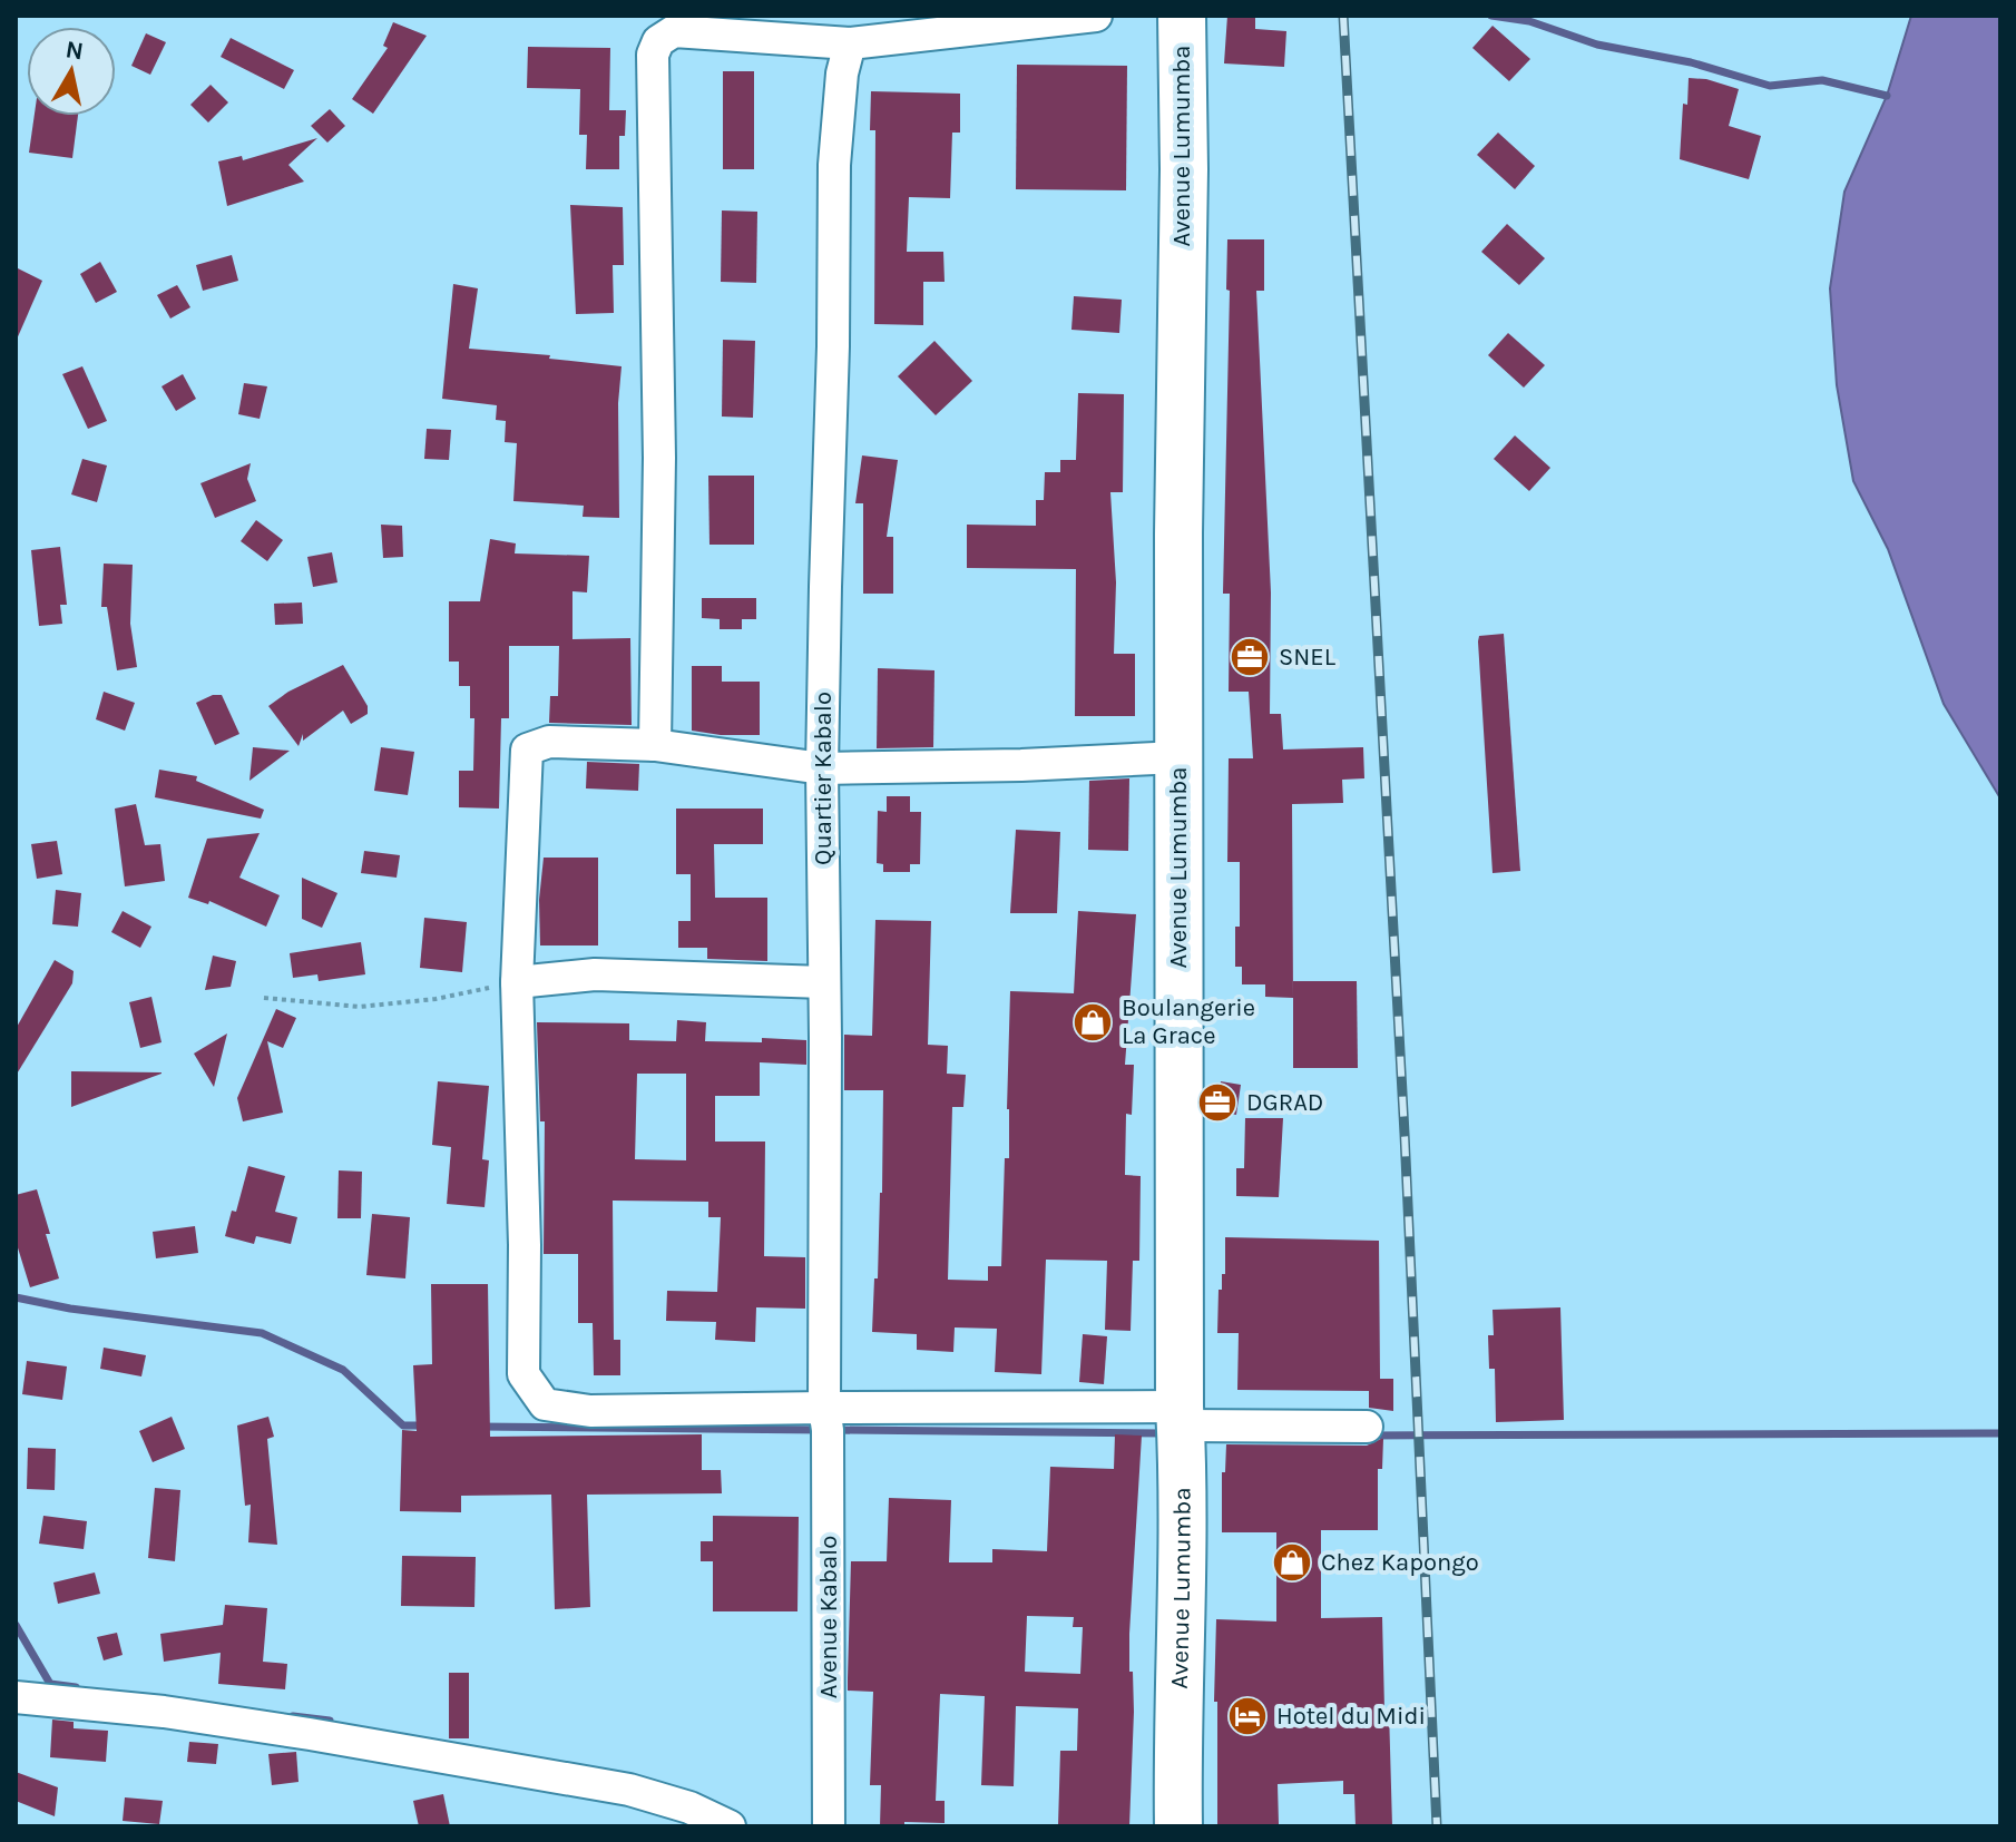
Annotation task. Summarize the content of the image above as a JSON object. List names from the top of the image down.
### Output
{
  "streets": {
    "highway": ["Avenue Lumumba"],
    "street": ["Quartier Kabalo", "Avenue Kabalo"]
  },
  "crossings": [
    ["Quartier Kabalo", "Avenue Kabalo"]
  ],
  "places": {
    "office": ["SNEL", "DGRAD"],
    "shop": ["Boulangerie La Grace", "Chez Kapongo"],
    "hotel": ["Hotel du Midi"]
  },
  "north": "top"
}
